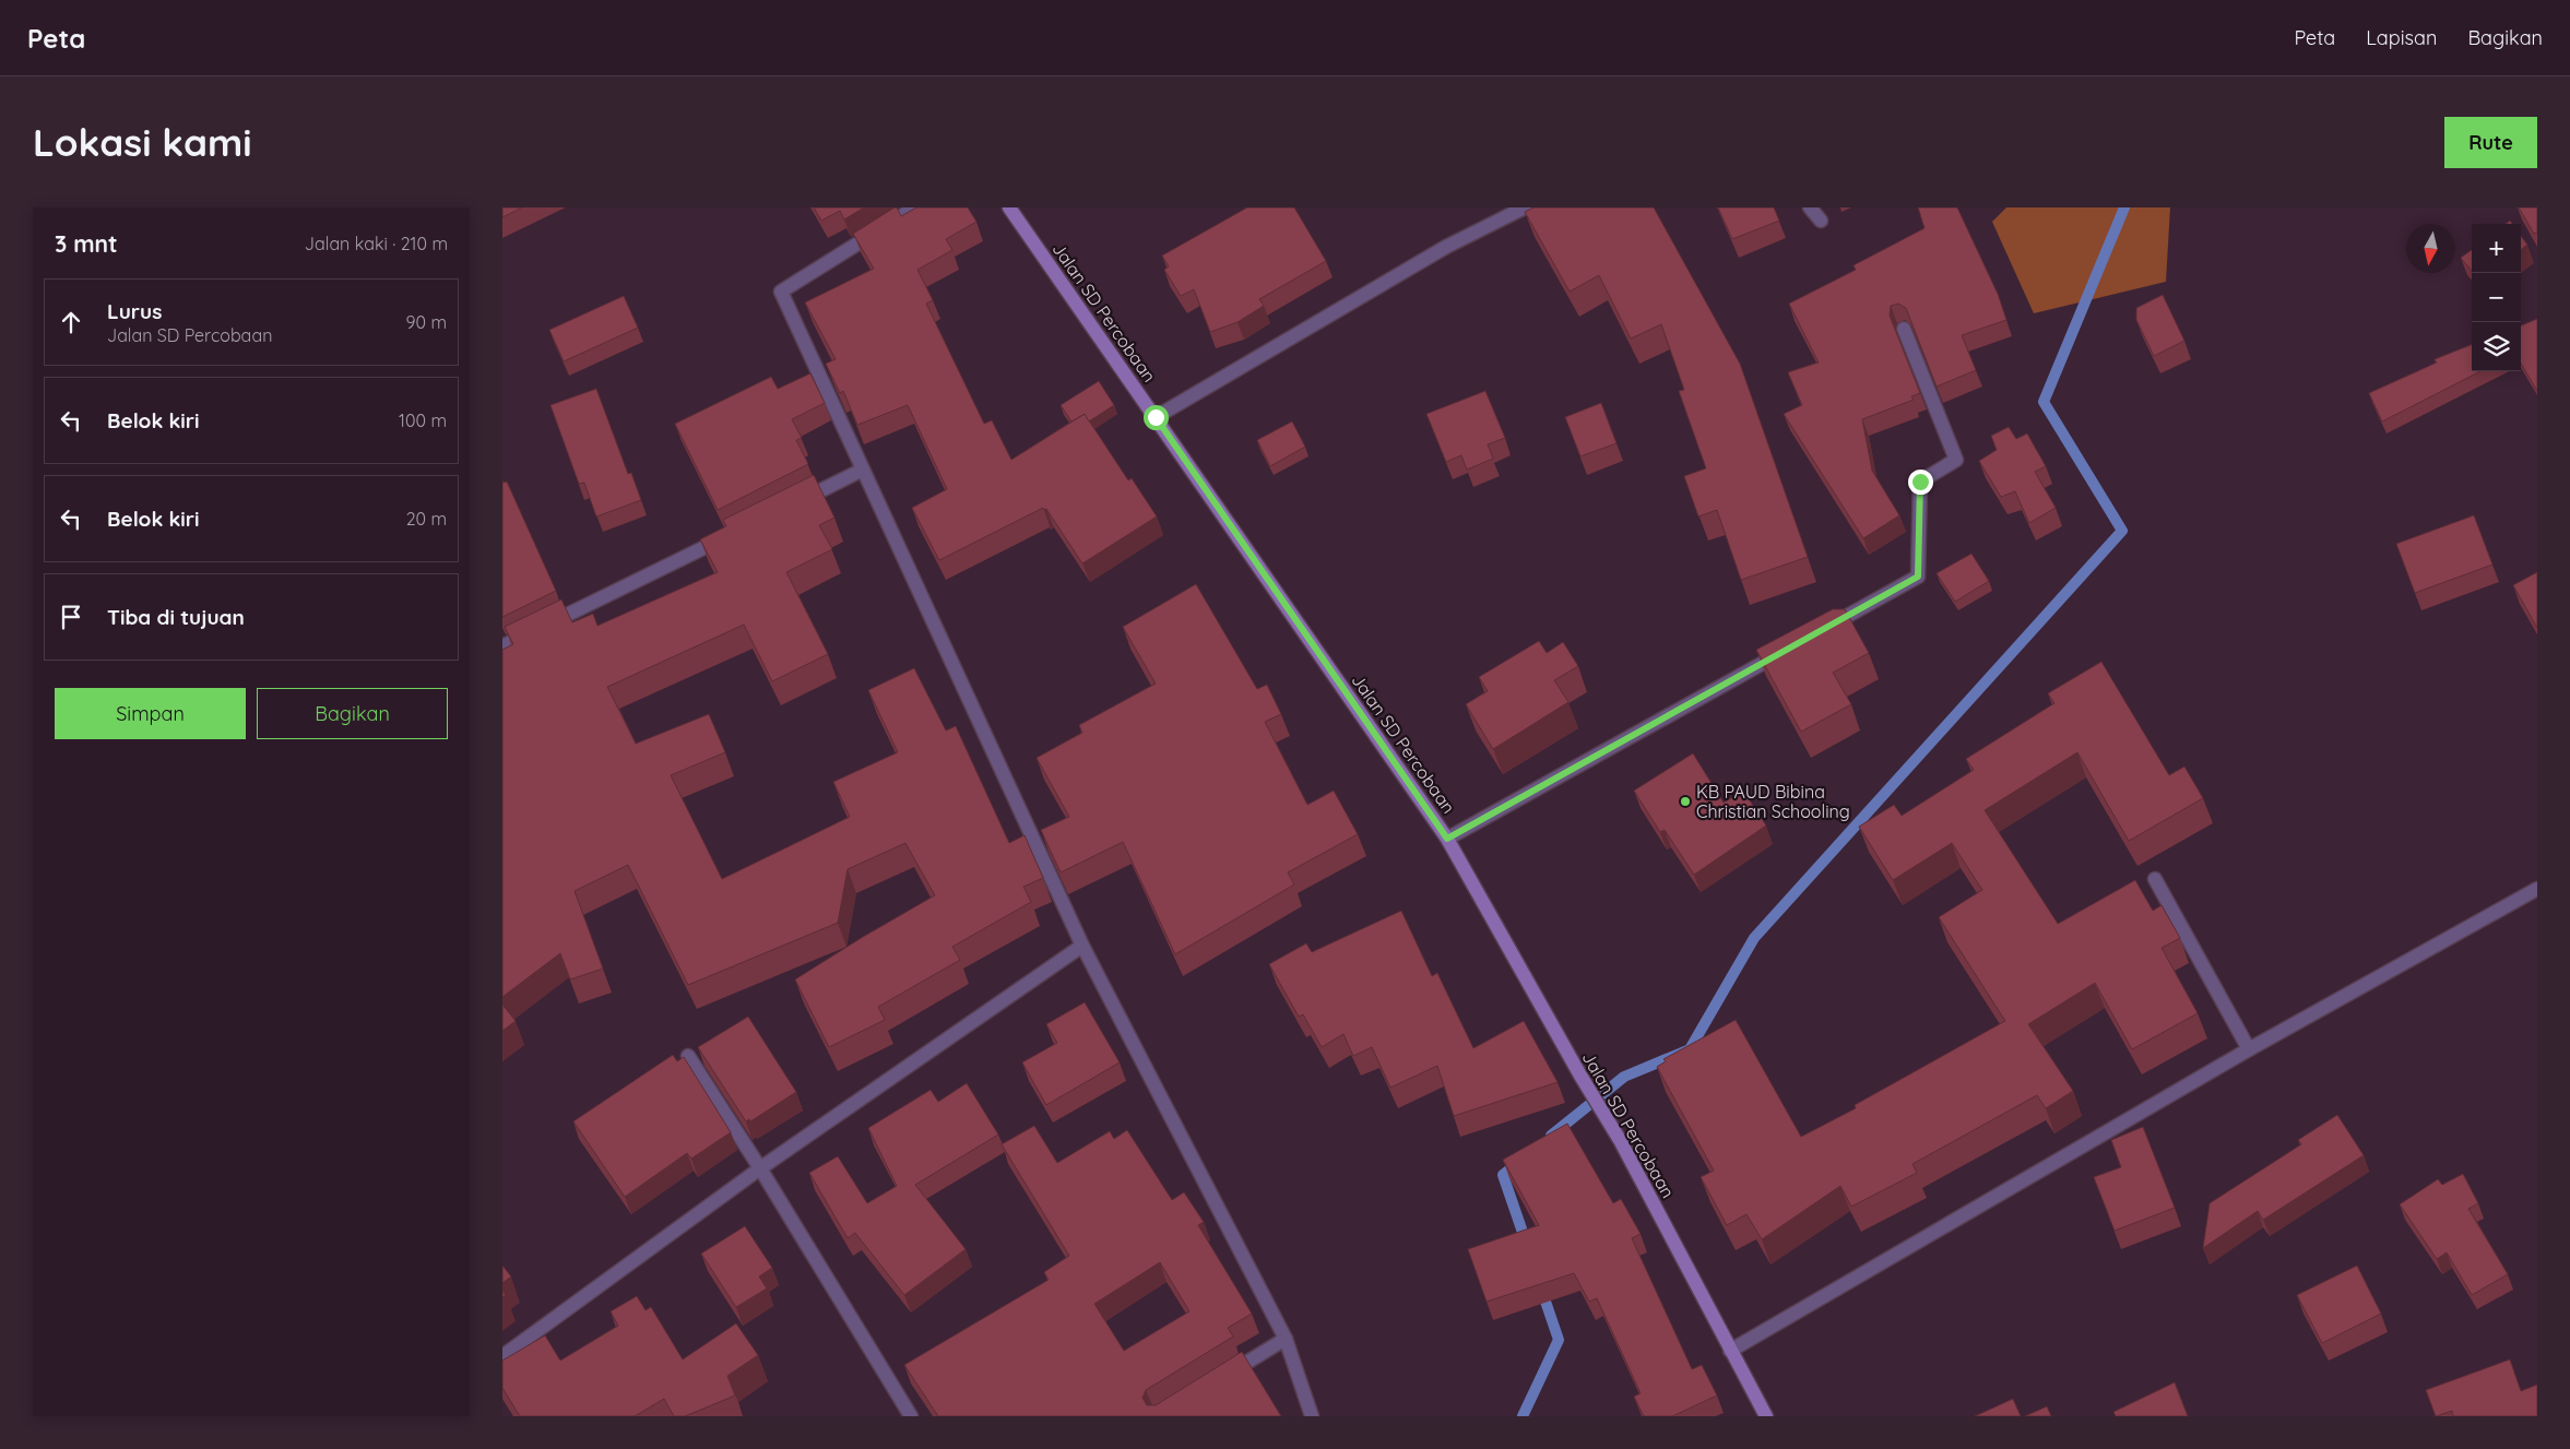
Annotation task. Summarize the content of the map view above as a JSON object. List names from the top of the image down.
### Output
{
  "streets": {
    "street": ["Jalan SD Percobaan"]
  },
  "places": ["KB PAUD Bibina Christian Schooling"],
  "north": "bottom",
  "page": {
    "header": "Peta",
    "nav": ["Peta", "Lapisan", "Bagikan"],
    "buttons": [
      "Rute",
      ["Simpan", "Bagikan"]
    ],
    "title": "Lokasi kami",
    "heading": ["3 mnt", "Jalan kaki · 210 m"],
    "map_buttons": ["+", "−"],
    "list": [
      ["Lurus", "Jalan SD Percobaan", "90 m"],
      ["Belok kiri", "100 m"],
      ["Belok kiri", "20 m"],
      "Tiba di tujuan"
    ]
  }
}
